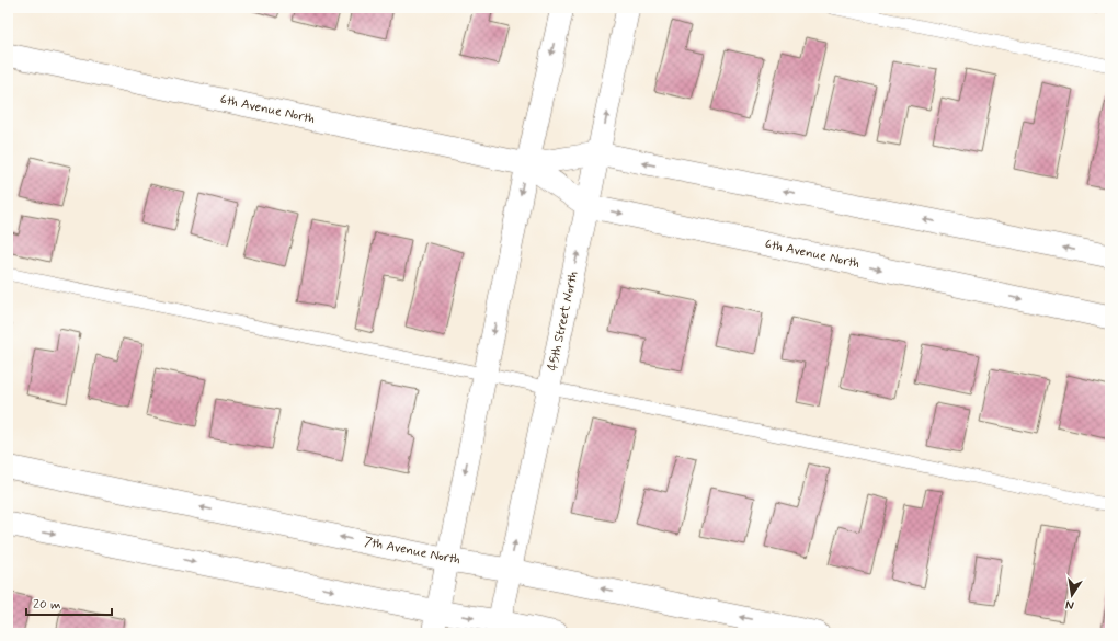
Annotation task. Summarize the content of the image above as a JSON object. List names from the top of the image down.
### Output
{
  "streets": {
    "street": ["6th Avenue North", "45th Street North", "7th Avenue North"]
  },
  "crossings": [
    ["6th Avenue North", "45th Street North"],
    ["45th Street North", "7th Avenue North"]
  ],
  "scale_bar": "20 m",
  "north": "bottom"
}
